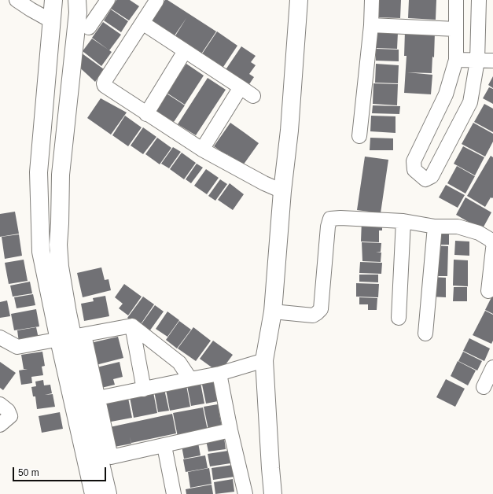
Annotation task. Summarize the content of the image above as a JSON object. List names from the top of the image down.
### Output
{
  "scale_bar": "50 m"
}
